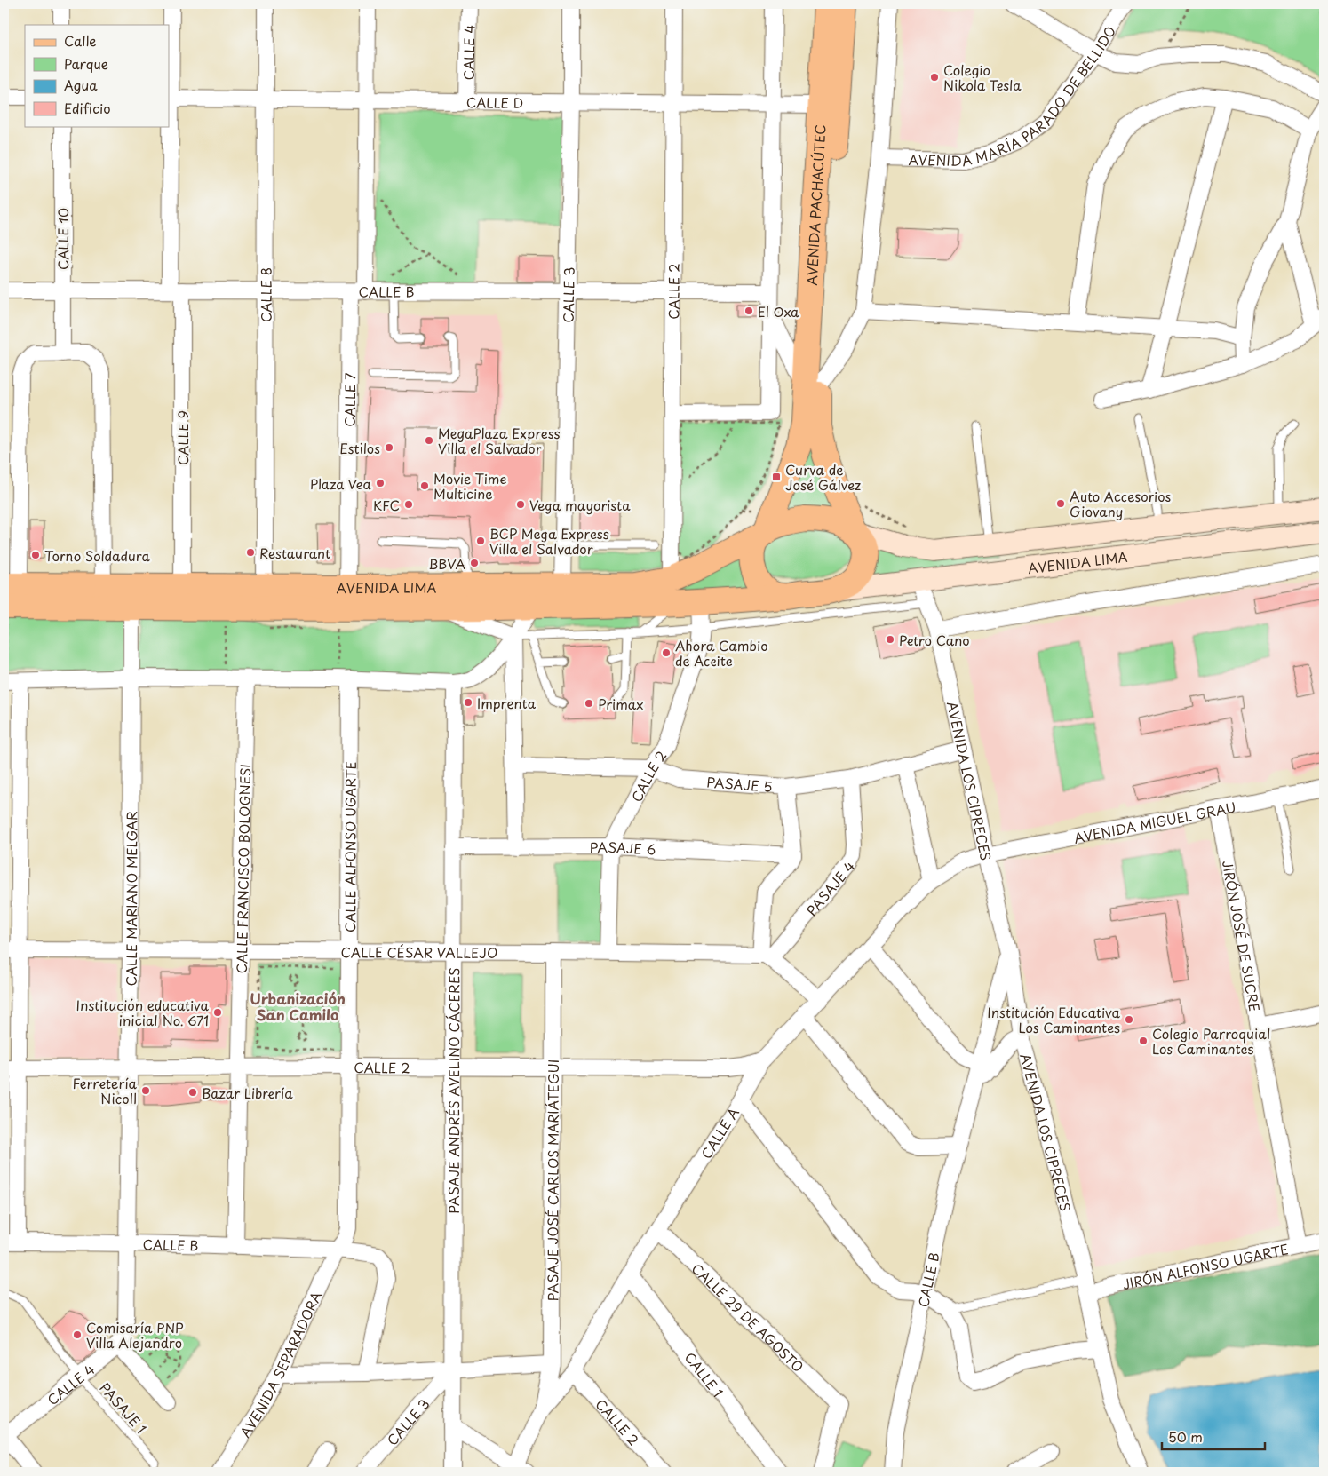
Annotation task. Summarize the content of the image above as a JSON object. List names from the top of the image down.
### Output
{
  "streets": {
    "main road": ["AVENIDA PACHACÚTEC", "AVENIDA LIMA"],
    "street": [
      "CALLE 4",
      "AVENIDA MARÍA PARADO DE BELLIDO",
      "CALLE D",
      "CALLE 10",
      "CALLE B",
      "CALLE 2",
      "CALLE 8",
      "CALLE 3",
      "CALLE 7",
      "CALLE 9",
      "AVENIDA LOS CIPRECES",
      "PASAJE 5",
      "AVENIDA MIGUEL GRAU",
      "CALLE ALFONSO UGARTE",
      "PASAJE 6",
      "CALLE FRANCISCO BOLOGNESI",
      "PASAJE 4",
      "CALLE MARIANO MELGAR",
      "JIRÓN JOSÉ DE SUCRE",
      "CALLE CÉSAR VALLEJO",
      "PASAJE ANDRÉS AVELINO CÁCERES",
      "CALLE A",
      "PASAJE JOSÉ CARLOS MARIÁTEGUI",
      "JIRÓN ALFONSO UGARTE",
      "CALLE 29 DE AGOSTO",
      "AVENIDA SEPARADORA",
      "CALLE 1"
    ],
    "lane": ["PASAJE 1"]
  },
  "crossings": [
    ["CALLE 4", "CALLE D"],
    ["CALLE 4", "CALLE B"],
    ["CALLE 4", "CALLE MARIANO MELGAR"],
    ["CALLE 4", "PASAJE 1"],
    ["CALLE D", "AVENIDA PACHACÚTEC"],
    ["CALLE D", "CALLE 2"],
    ["CALLE D", "CALLE 8"],
    ["CALLE D", "CALLE 3"],
    ["CALLE D", "CALLE 7"],
    ["CALLE D", "CALLE 9"],
    ["AVENIDA PACHACÚTEC", "AVENIDA LIMA"],
    ["CALLE 10", "CALLE B"],
    ["CALLE B", "CALLE 2"],
    ["CALLE B", "CALLE 8"],
    ["CALLE B", "CALLE 3"],
    ["CALLE B", "CALLE 7"],
    ["CALLE B", "CALLE 9"],
    ["CALLE B", "AVENIDA LOS CIPRECES"],
    ["CALLE B", "CALLE ALFONSO UGARTE"],
    ["CALLE B", "CALLE FRANCISCO BOLOGNESI"],
    ["CALLE B", "CALLE MARIANO MELGAR"],
    ["CALLE B", "AVENIDA SEPARADORA"],
    ["CALLE 2", "AVENIDA LIMA"],
    ["CALLE 2", "PASAJE 5"],
    ["CALLE 2", "CALLE ALFONSO UGARTE"],
    ["CALLE 2", "PASAJE 6"],
    ["CALLE 2", "CALLE FRANCISCO BOLOGNESI"],
    ["CALLE 2", "CALLE MARIANO MELGAR"],
    ["CALLE 2", "CALLE CÉSAR VALLEJO"],
    ["CALLE 2", "PASAJE ANDRÉS AVELINO CÁCERES"],
    ["CALLE 2", "CALLE A"],
    ["CALLE 2", "PASAJE JOSÉ CARLOS MARIÁTEGUI"],
    ["CALLE 8", "AVENIDA LIMA"],
    ["CALLE 3", "AVENIDA LIMA"],
    ["CALLE 3", "PASAJE ANDRÉS AVELINO CÁCERES"],
    ["CALLE 7", "AVENIDA LIMA"],
    ["CALLE 9", "AVENIDA LIMA"],
    ["AVENIDA LIMA", "AVENIDA LOS CIPRECES"],
    ["AVENIDA LIMA", "CALLE MARIANO MELGAR"],
    ["AVENIDA LOS CIPRECES", "PASAJE 5"],
    ["AVENIDA LOS CIPRECES", "AVENIDA MIGUEL GRAU"],
    ["AVENIDA LOS CIPRECES", "CALLE A"],
    ["AVENIDA LOS CIPRECES", "JIRÓN ALFONSO UGARTE"],
    ["PASAJE 5", "PASAJE 4"],
    ["AVENIDA MIGUEL GRAU", "JIRÓN JOSÉ DE SUCRE"],
    ["AVENIDA MIGUEL GRAU", "CALLE A"],
    ["CALLE ALFONSO UGARTE", "CALLE CÉSAR VALLEJO"],
    ["CALLE ALFONSO UGARTE", "AVENIDA SEPARADORA"],
    ["PASAJE 6", "PASAJE ANDRÉS AVELINO CÁCERES"],
    ["CALLE FRANCISCO BOLOGNESI", "CALLE CÉSAR VALLEJO"],
    ["PASAJE 4", "CALLE CÉSAR VALLEJO"],
    ["CALLE MARIANO MELGAR", "CALLE CÉSAR VALLEJO"],
    ["JIRÓN JOSÉ DE SUCRE", "JIRÓN ALFONSO UGARTE"],
    ["CALLE CÉSAR VALLEJO", "PASAJE ANDRÉS AVELINO CÁCERES"],
    ["CALLE CÉSAR VALLEJO", "PASAJE JOSÉ CARLOS MARIÁTEGUI"],
    ["CALLE A", "PASAJE JOSÉ CARLOS MARIÁTEGUI"],
    ["CALLE A", "CALLE 29 DE AGOSTO"],
    ["CALLE A", "CALLE 1"]
  ],
  "districts": ["Urbanización San Camilo"],
  "places": {
    "other": [
      "Colegio Nikola Tesla",
      "El Oxa",
      "MegaPlaza Express Villa el Salvador",
      "Estilos",
      "Plaza Vea",
      "Movie Time Multicine",
      "Auto Accesorios Giovany",
      "KFC",
      "Vega mayorista",
      "BCP Mega Express Villa el Salvador",
      "Restaurant",
      "Torno Soldadura",
      "BBVA",
      "Petro Cano",
      "Ahora Cambio de Aceite",
      "Imprenta",
      "Primax",
      "Institución educativa inicial No. 671",
      "Institución Educativa Los Caminantes",
      "Colegio Parroquial Los Caminantes",
      "Ferretería Nicoll",
      "Bazar Librería",
      "Comisaría PNP Villa Alejandro"
    ],
    "transit": ["Curva de José Gálvez"]
  },
  "legend": [
    "Calle",
    "Parque",
    "Agua",
    "Edificio"
  ],
  "scale_bar": "50 m"
}
